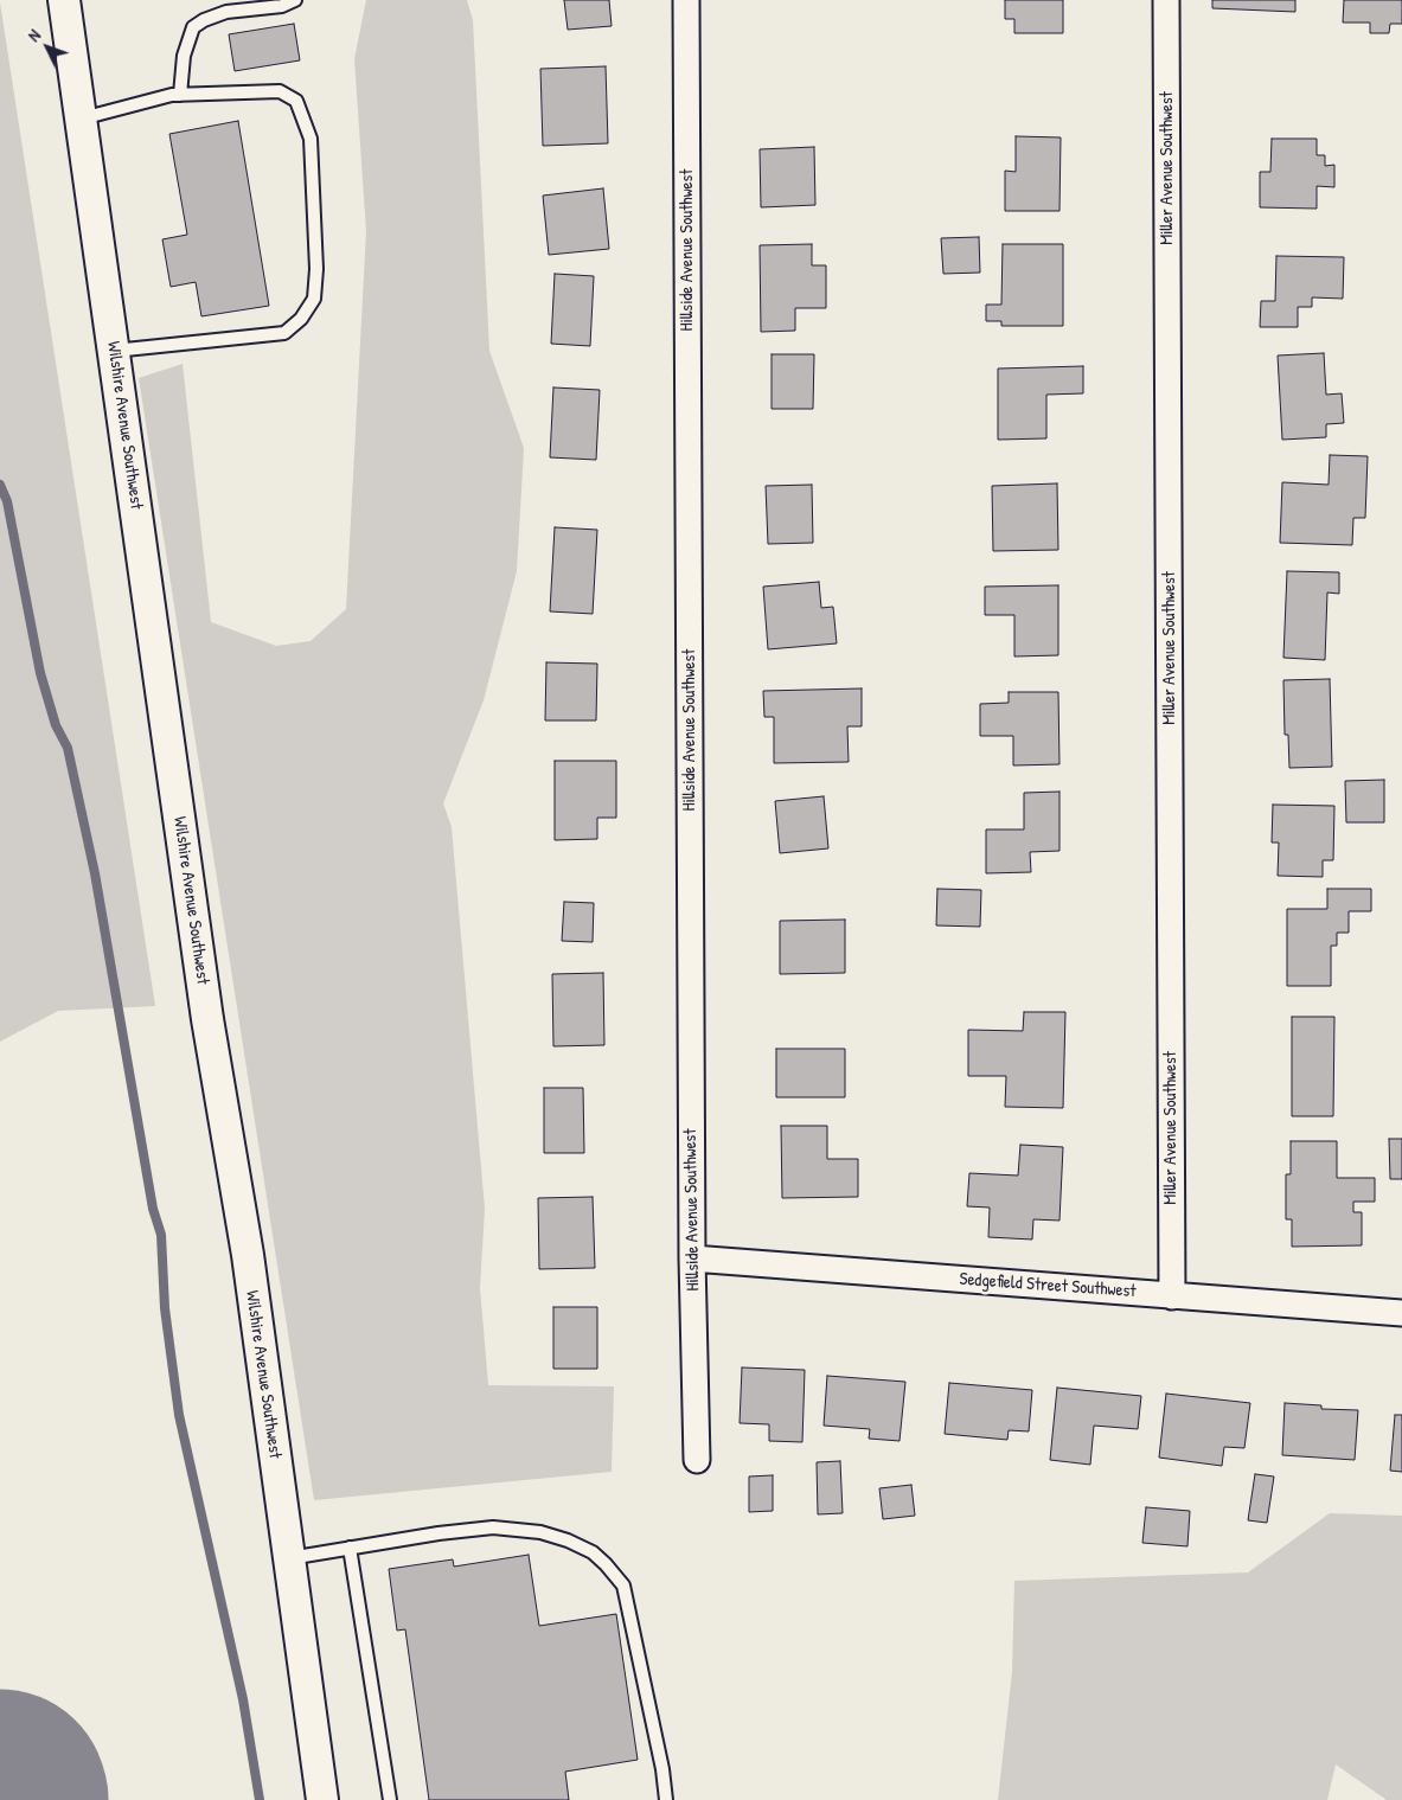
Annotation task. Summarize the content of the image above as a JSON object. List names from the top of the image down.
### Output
{
  "streets": {
    "street": [
      "Miller Avenue Southwest",
      "Hillside Avenue Southwest",
      "Wilshire Avenue Southwest",
      "Sedgefield Street Southwest"
    ]
  },
  "crossings": [
    ["Miller Avenue Southwest", "Sedgefield Street Southwest"],
    ["Hillside Avenue Southwest", "Sedgefield Street Southwest"]
  ],
  "north": "top left"
}
